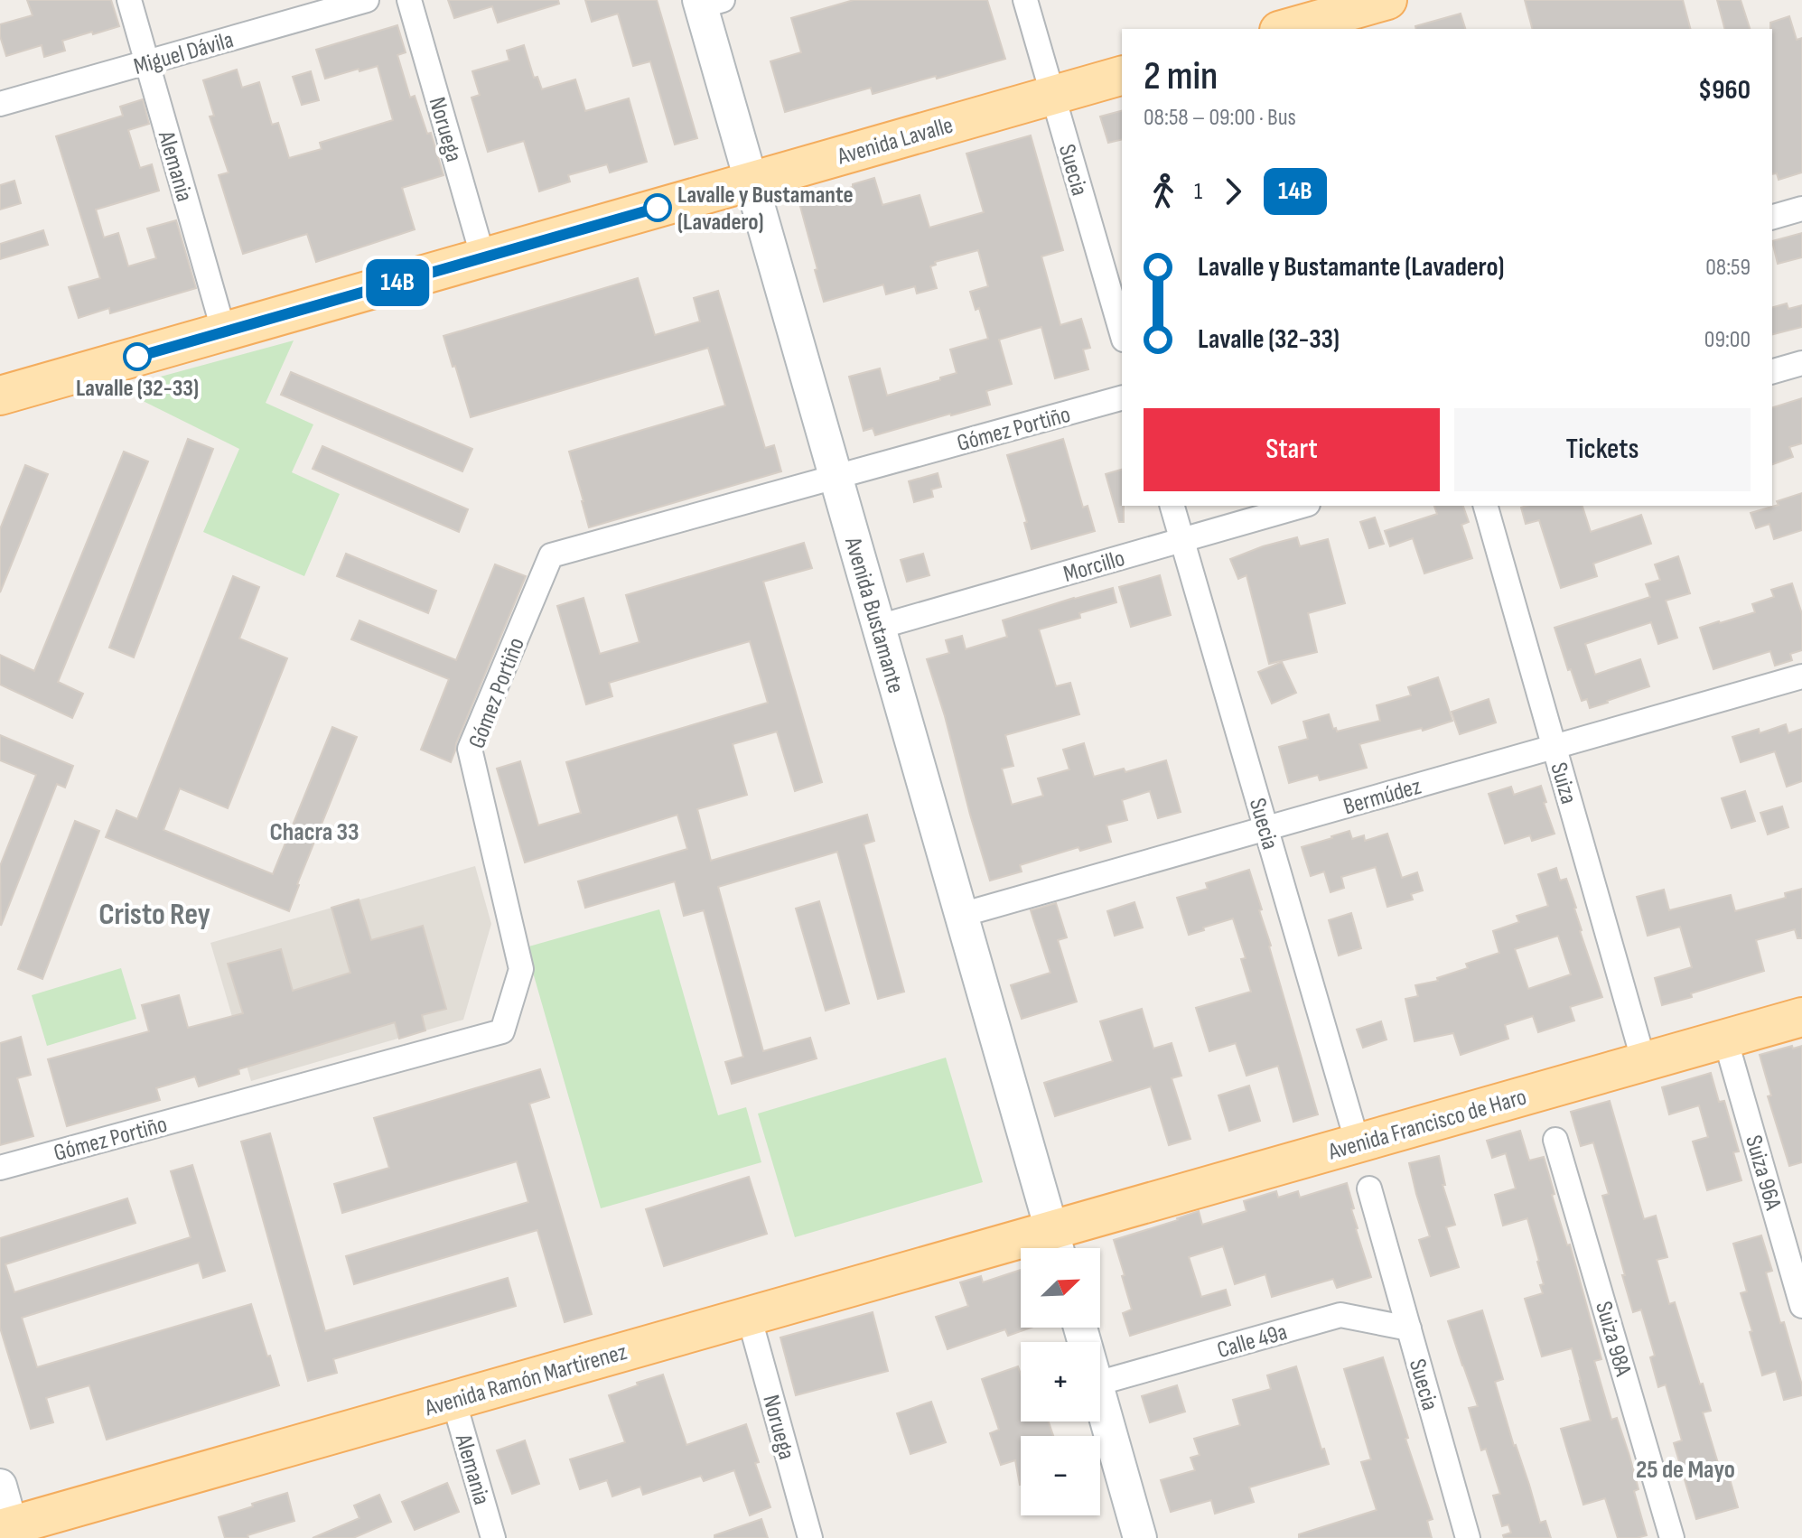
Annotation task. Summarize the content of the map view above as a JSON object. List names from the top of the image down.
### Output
{
  "streets": {
    "main road": [
      "Avenida Lavalle",
      "Avenida Bustamante",
      "Avenida Francisco de Haro",
      "Avenida Ramón Martirenez"
    ],
    "street": [
      "Miguel Dávila",
      "Noruega",
      "Alemania",
      "Suecia",
      "Gómez Portiño",
      "Morcillo",
      "Suiza",
      "Bermúdez",
      "Suiza 96A",
      "Suiza 98A",
      "Calle 49a"
    ]
  },
  "crossings": [
    ["Miguel Dávila", "Alemania"],
    ["Noruega", "Avenida Lavalle"],
    ["Noruega", "Avenida Ramón Martirenez"],
    ["Avenida Lavalle", "Alemania"],
    ["Avenida Lavalle", "Suecia"],
    ["Avenida Lavalle", "Avenida Bustamante"],
    ["Alemania", "Avenida Ramón Martirenez"],
    ["Suecia", "Morcillo"],
    ["Suecia", "Bermúdez"],
    ["Suecia", "Avenida Francisco de Haro"],
    ["Suecia", "Calle 49a"],
    ["Gómez Portiño", "Avenida Bustamante"],
    ["Morcillo", "Avenida Bustamante"],
    ["Avenida Bustamante", "Bermúdez"],
    ["Avenida Bustamante", "Avenida Francisco de Haro"],
    ["Avenida Bustamante", "Avenida Ramón Martirenez"],
    ["Suiza", "Bermúdez"],
    ["Suiza", "Avenida Francisco de Haro"],
    ["Avenida Francisco de Haro", "Suiza 96A"],
    ["Avenida Francisco de Haro", "Avenida Ramón Martirenez"]
  ],
  "districts": ["Chacra 33", "Cristo Rey", "25 de Mayo"],
  "places": ["Lavalle y Bustamante (Lavadero)", "Lavalle (32-33)"],
  "lines": ["bus line 14B"],
  "north": "top right",
  "page": {
    "on_map": "14B",
    "heading": ["2 min", "08:58 – 09:00 · Bus", "$960"],
    "legs": ["1", "14B"],
    "list": [
      {
        "name": "Lavalle y Bustamante (Lavadero)",
        "value": "08:59"
      },
      {
        "name": "Lavalle (32-33)",
        "value": "09:00"
      }
    ],
    "buttons": ["Start", "Tickets"],
    "map_buttons": ["+", "−"]
  }
}
